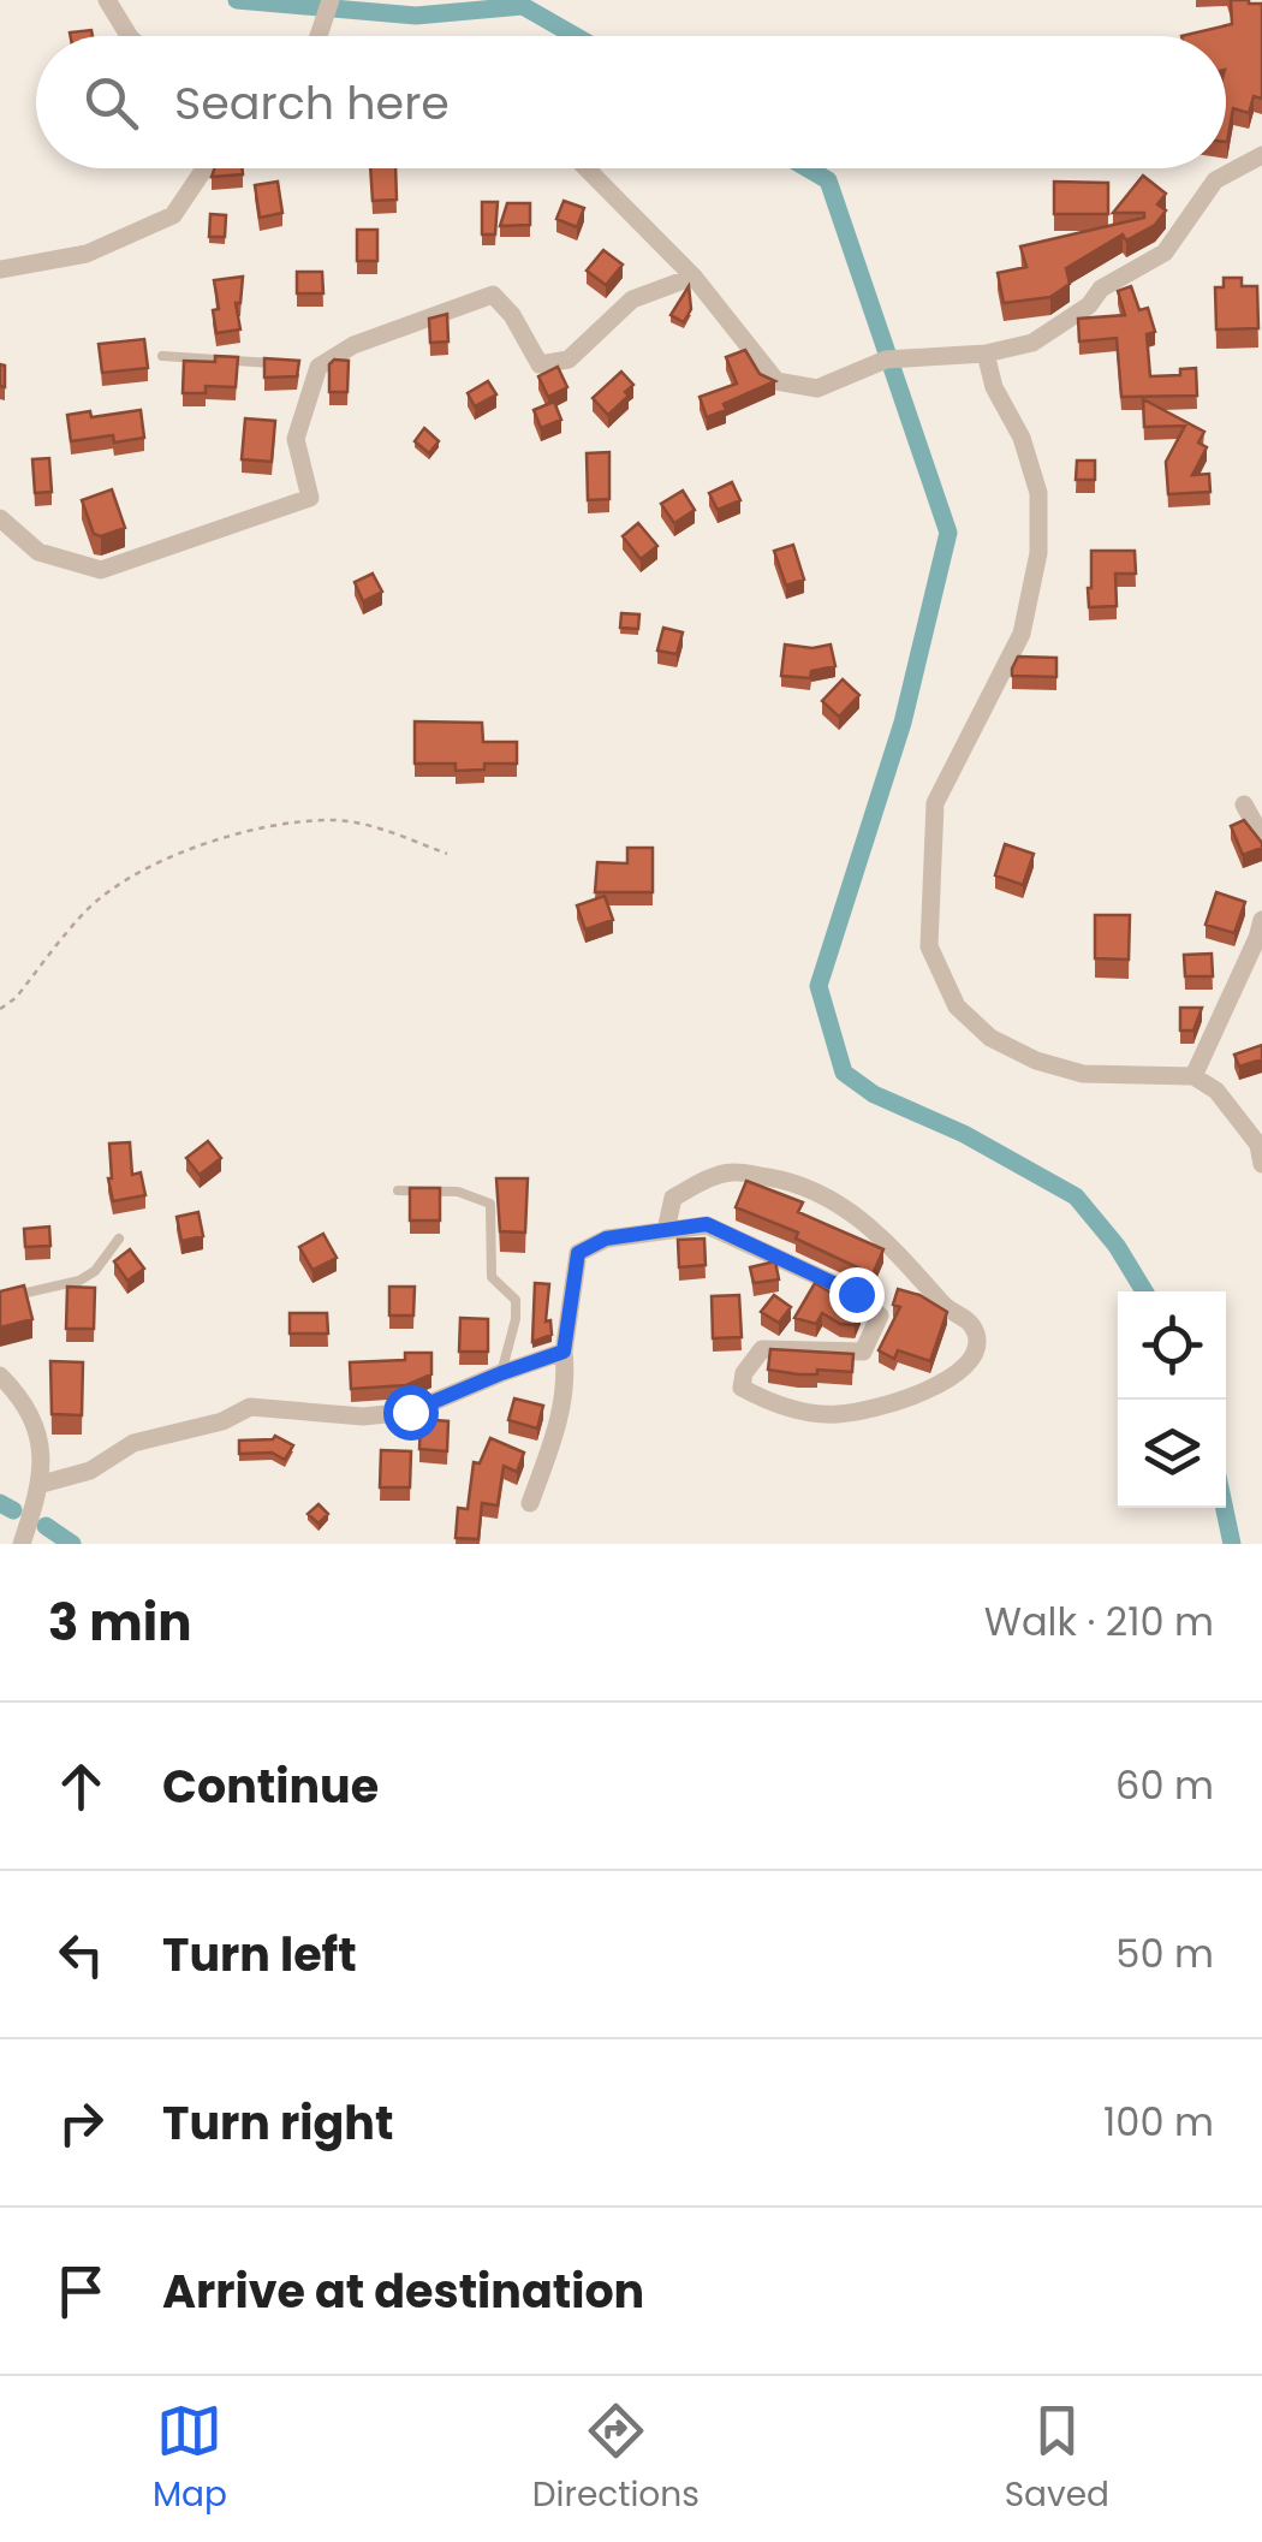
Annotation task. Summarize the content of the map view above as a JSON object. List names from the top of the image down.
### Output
{
  "page": {
    "search": "Search here",
    "heading": ["3 min", "Walk · 210 m"],
    "list": [
      ["Continue", "60 m"],
      ["Turn left", "50 m"],
      ["Turn right", "100 m"],
      "Arrive at destination"
    ],
    "nav": ["Map", "Directions", "Saved"]
  }
}
